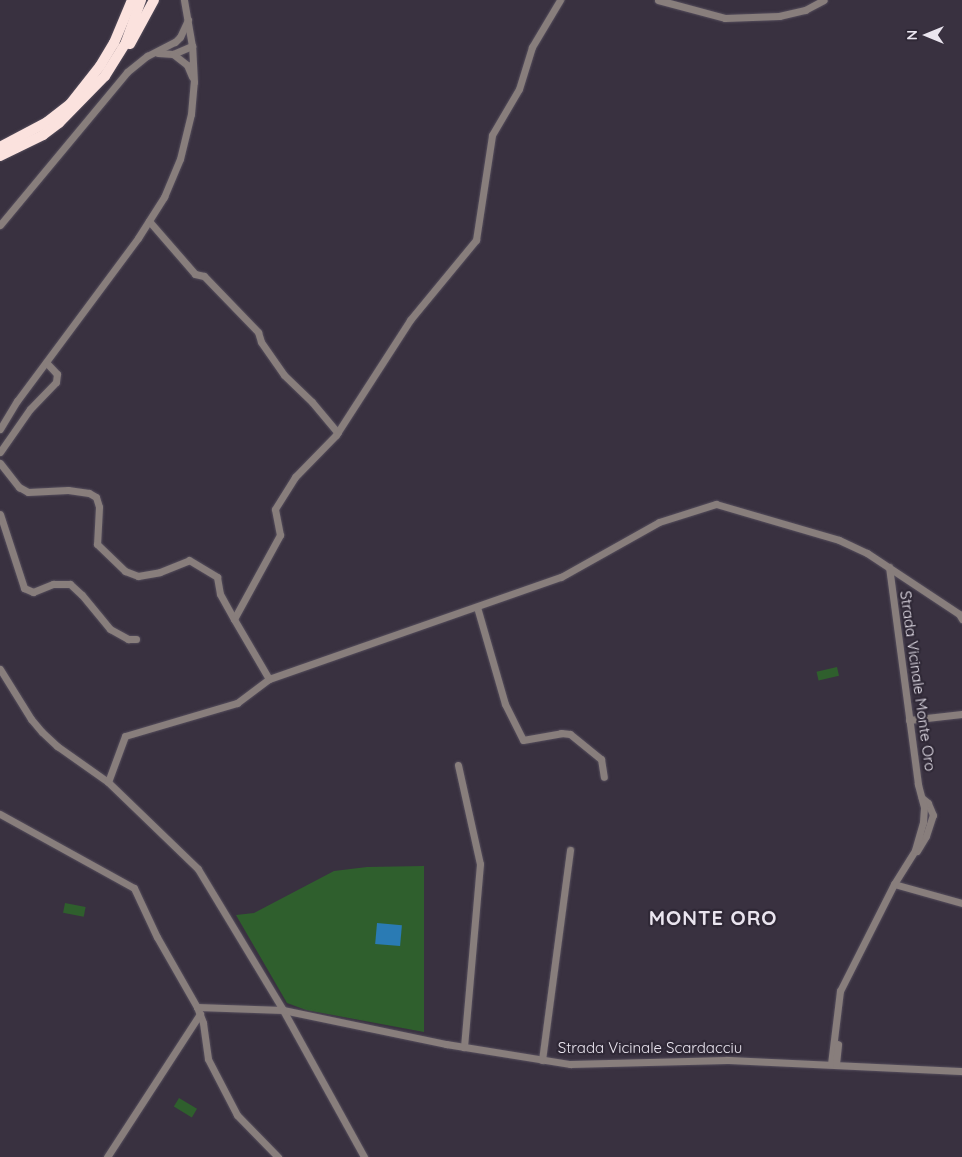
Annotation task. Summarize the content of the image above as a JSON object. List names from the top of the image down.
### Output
{
  "streets": {
    "street": ["Strada Vicinale Monte Oro", "Strada Vicinale Scardacciu"]
  },
  "crossings": [
    ["Strada Vicinale Monte Oro", "Strada Vicinale Scardacciu"]
  ],
  "districts": ["MONTE ORO"],
  "north": "left"
}
